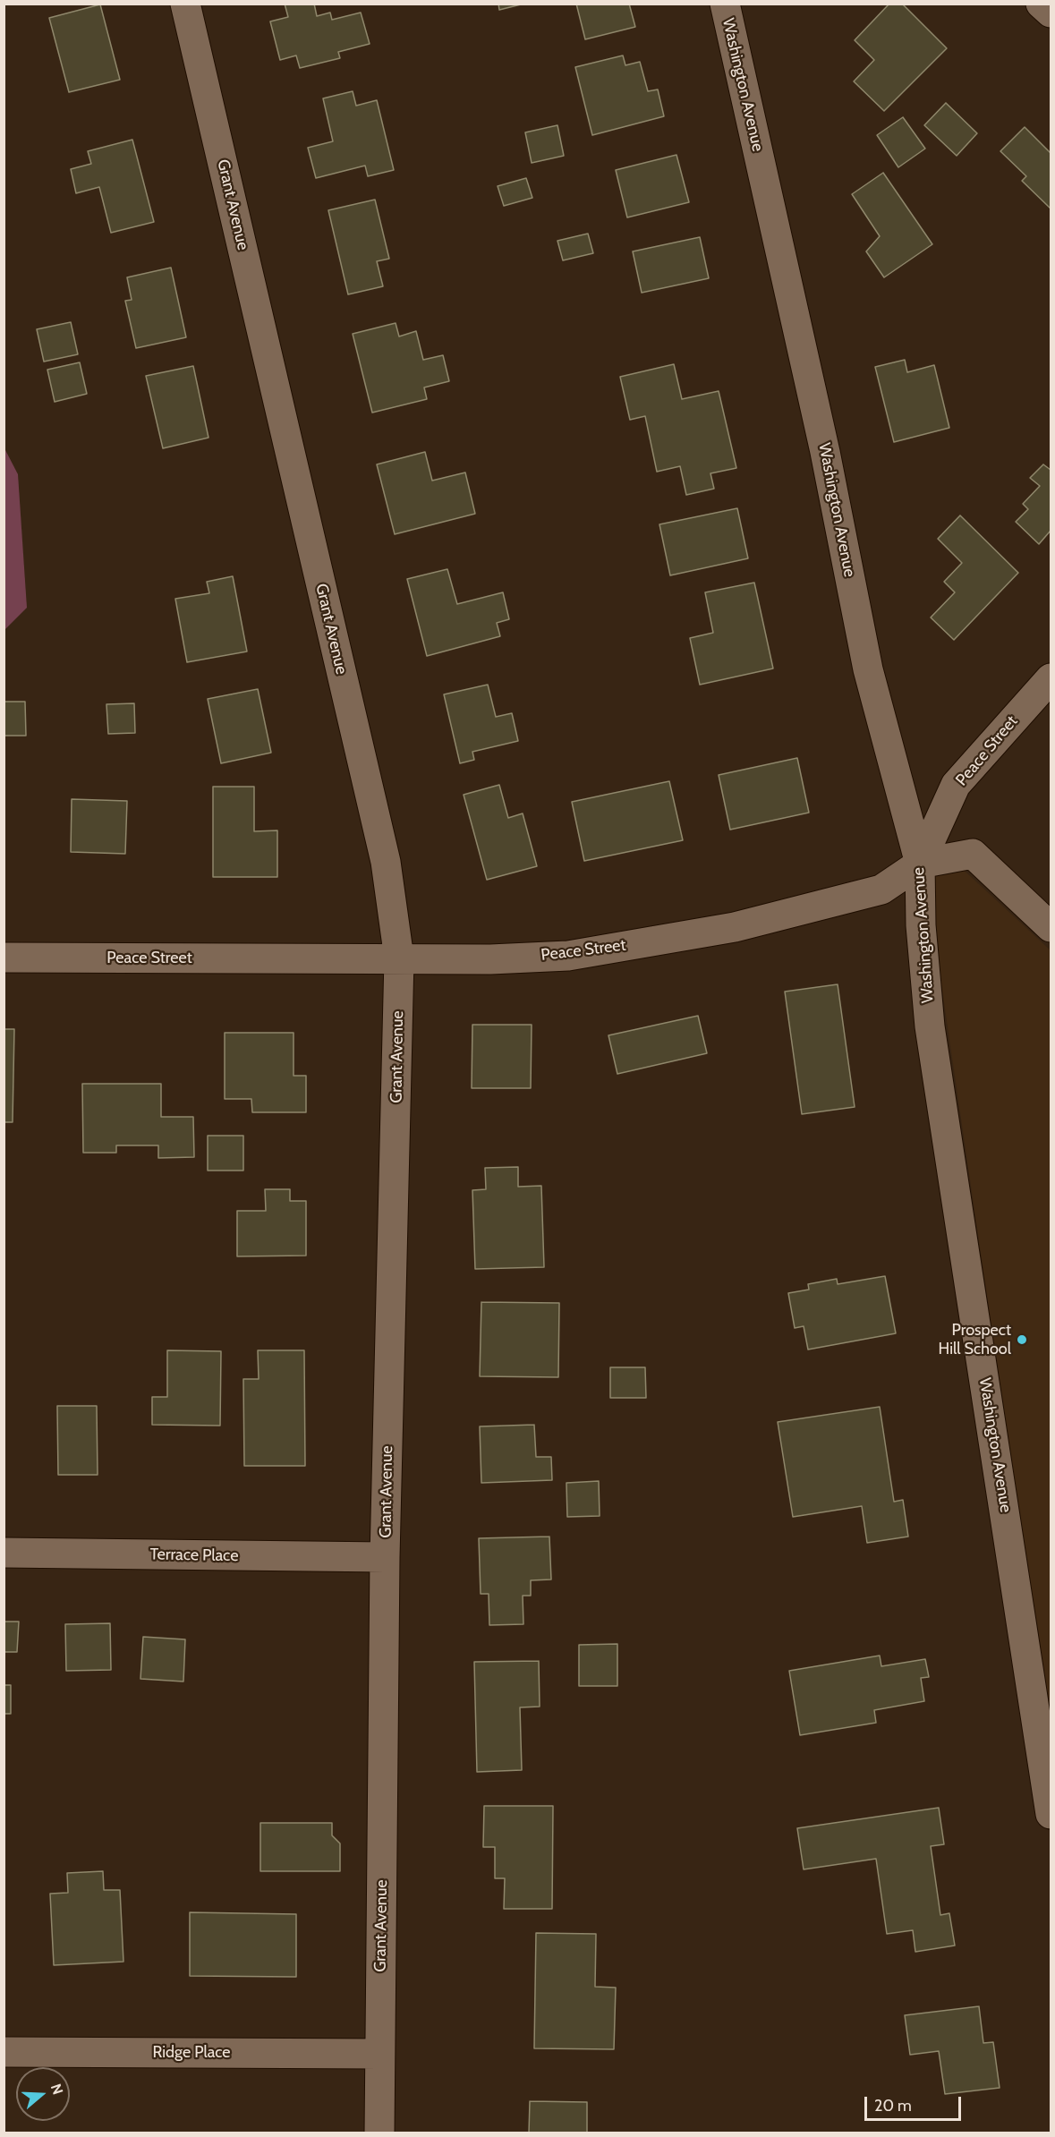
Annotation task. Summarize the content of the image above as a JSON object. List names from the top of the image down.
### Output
{
  "streets": {
    "street": [
      "Washington Avenue",
      "Grant Avenue",
      "Peace Street",
      "Terrace Place",
      "Ridge Place"
    ]
  },
  "crossings": [
    ["Washington Avenue", "Peace Street"],
    ["Grant Avenue", "Peace Street"],
    ["Grant Avenue", "Terrace Place"],
    ["Grant Avenue", "Ridge Place"]
  ],
  "places": ["Prospect Hill School"],
  "scale_bar": "20 m",
  "north": "right"
}
